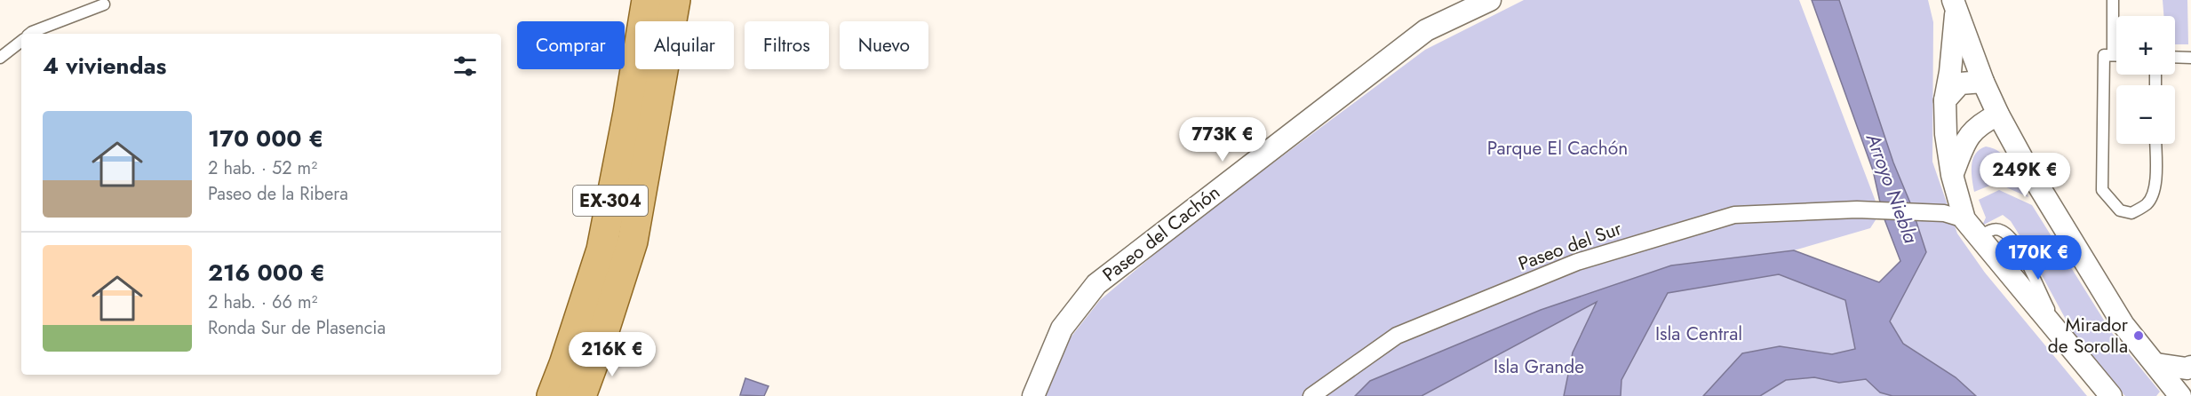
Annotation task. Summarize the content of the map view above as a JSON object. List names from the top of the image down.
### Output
{
  "streets": {
    "main road": ["EX-304"],
    "street": ["Paseo del Cachón", "Paseo del Sur"]
  },
  "water": ["Arroyo Niebla"],
  "parks": ["Parque El Cachón", "Isla Central", "Isla Grande"],
  "places": ["Mirador de Sorolla"],
  "page": {
    "map_buttons": ["+", "−"],
    "chip": [
      "Comprar",
      "Alquilar",
      "Filtros",
      "Nuevo"
    ],
    "heading": "4 viviendas",
    "list": [
      {
        "name": "170 000 €",
        "note": "2 hab. · 52 m² · Paseo de la Ribera"
      },
      {
        "name": "216 000 €",
        "note": "2 hab. · 66 m² · Ronda Sur de Plasencia"
      }
    ],
    "price": [
      "773K €",
      "249K €",
      "170K €",
      "216K €"
    ]
  }
}
